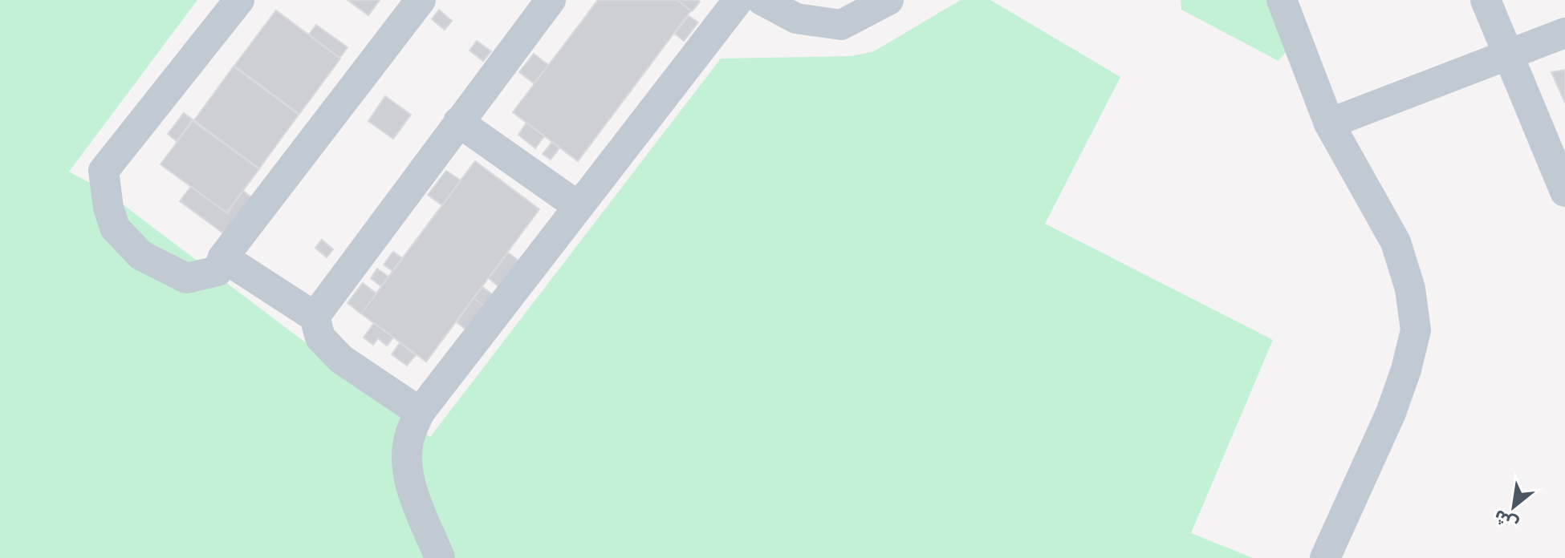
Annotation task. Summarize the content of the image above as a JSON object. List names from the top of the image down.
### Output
{
  "north": "bottom left"
}
